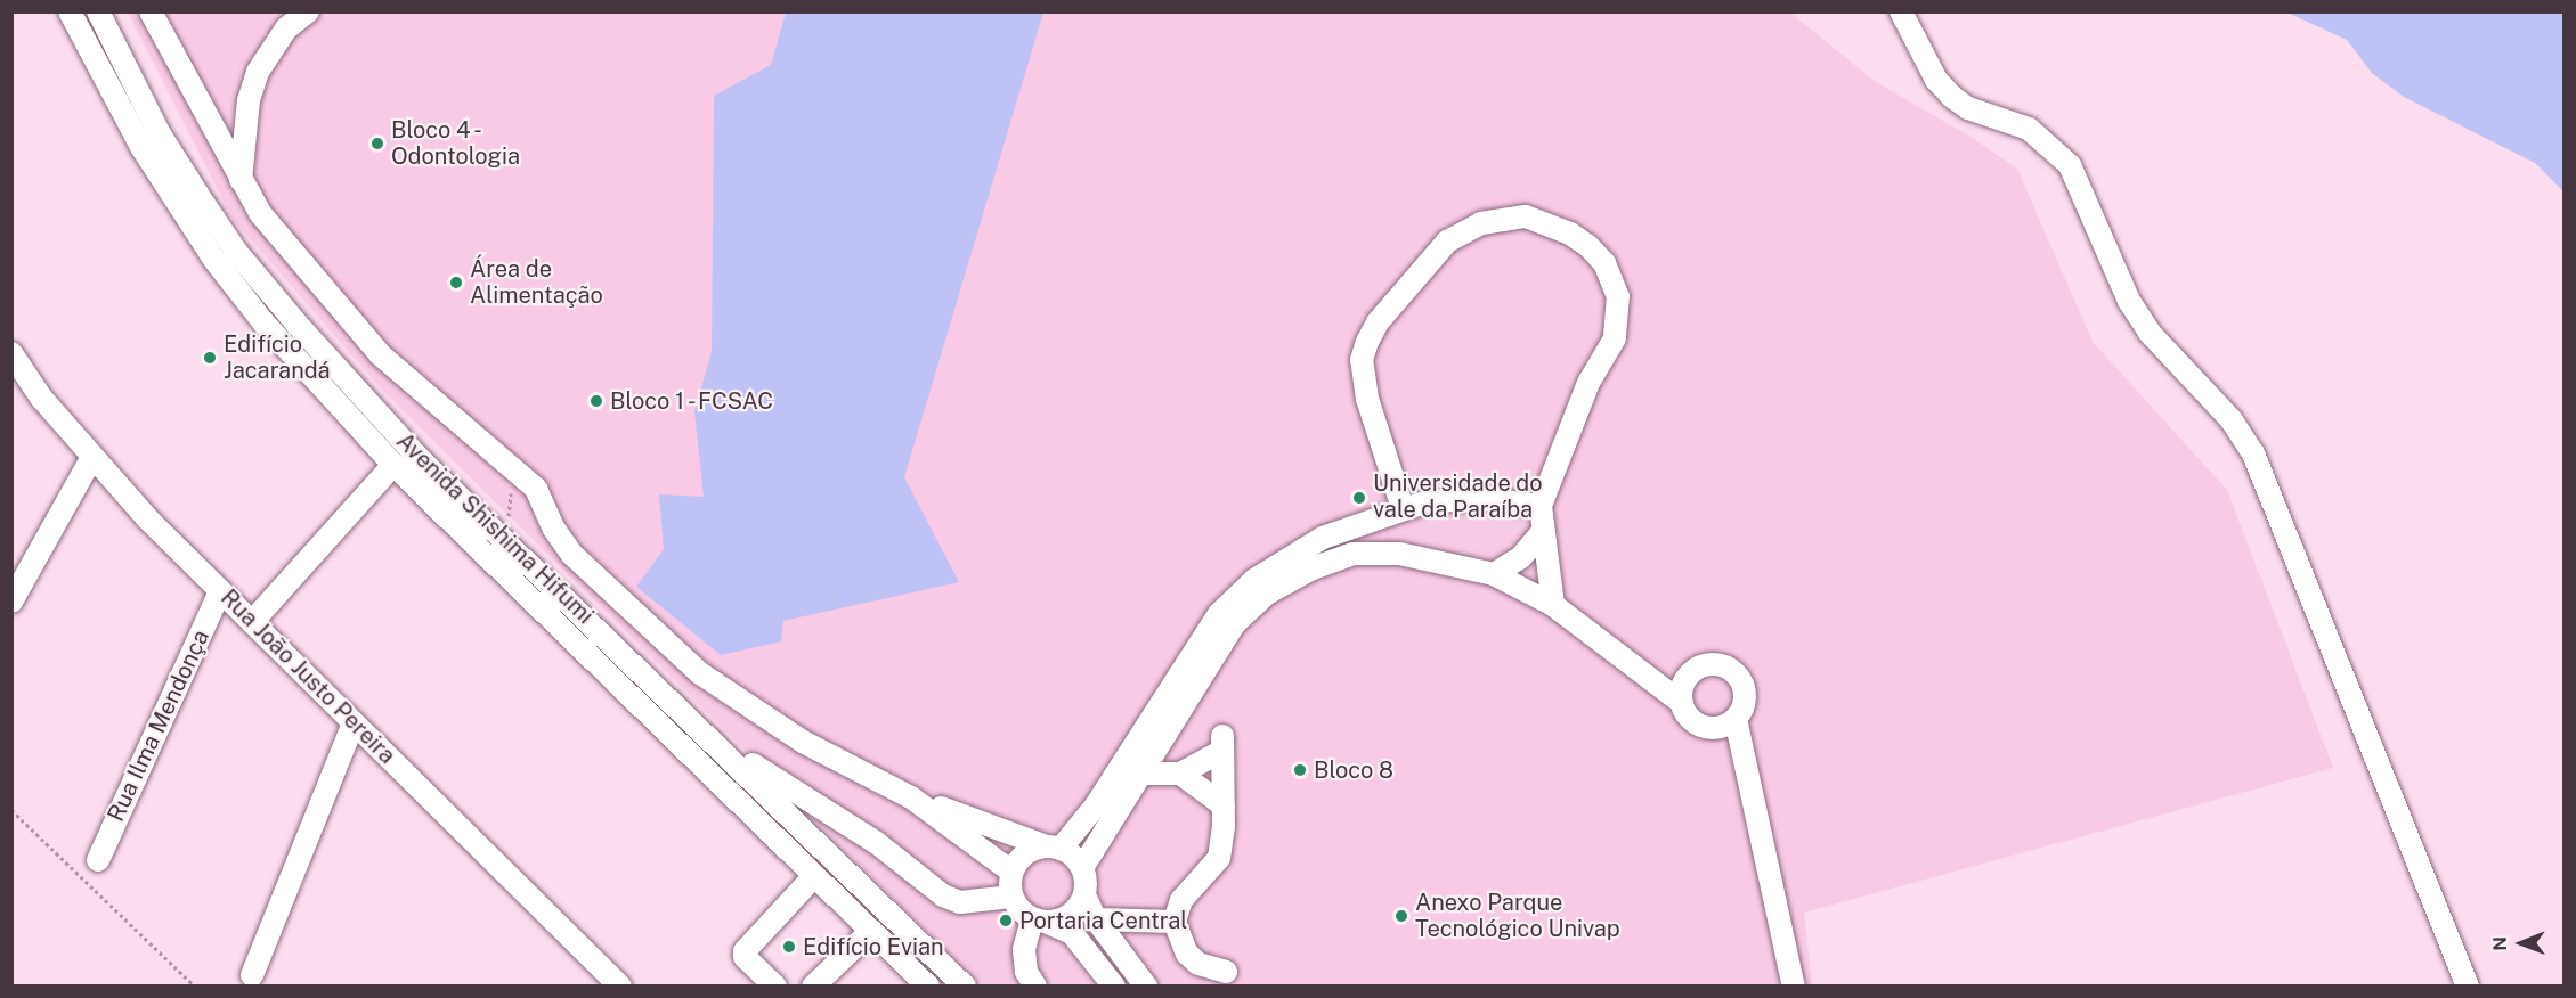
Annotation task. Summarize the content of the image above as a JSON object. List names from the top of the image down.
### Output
{
  "streets": {
    "street": ["Avenida Shishima Hifumi", "Rua João Justo Pereira", "Rua Ilma Mendonça"]
  },
  "crossings": [
    ["Rua João Justo Pereira", "Rua Ilma Mendonça"]
  ],
  "places": [
    "Bloco 4 - Odontologia",
    "Área de Alimentação",
    "Edifício Jacarandá",
    "Bloco 1 - FCSAC",
    "Universidade do vale da Paraíba",
    "Bloco 8",
    "Anexo Parque Tecnológico Univap",
    "Portaria Central",
    "Edifício Evian"
  ],
  "north": "left"
}
